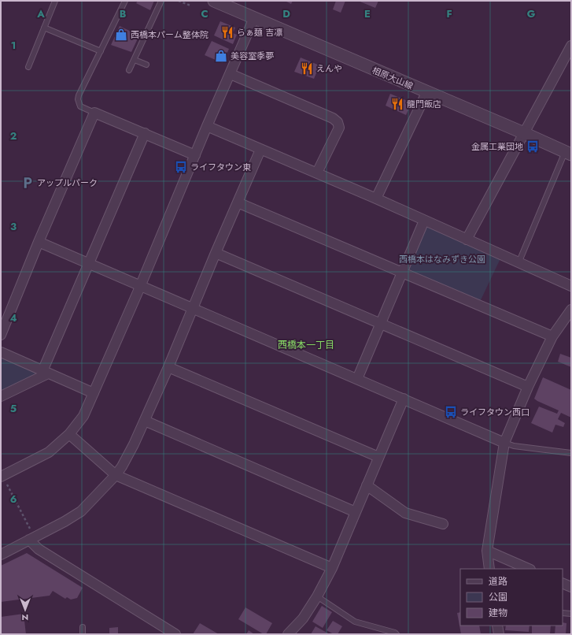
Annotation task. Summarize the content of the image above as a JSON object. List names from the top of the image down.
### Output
{
  "streets": {
    "street": ["相原大山線"]
  },
  "districts": ["西橋本一丁目"],
  "parks": ["西橋本はなみずき公園"],
  "places": {
    "restaurant": ["らぁ麺 吉凛", "えんや", "龍門飯店"],
    "shop": ["西橋本パーム整体院", "美容室季夢"],
    "bus stop": ["金属工業団地", "ライフタウン東", "ライフタウン西口"],
    "parking": ["アップルパーク"]
  },
  "legend": ["道路", "公園", "建物"],
  "north": "bottom",
  "grid": {
    "columns": [
      "A",
      "B",
      "C",
      "D",
      "E",
      "F",
      "G"
    ],
    "rows": [
      "1",
      "2",
      "3",
      "4",
      "5",
      "6"
    ]
  }
}
